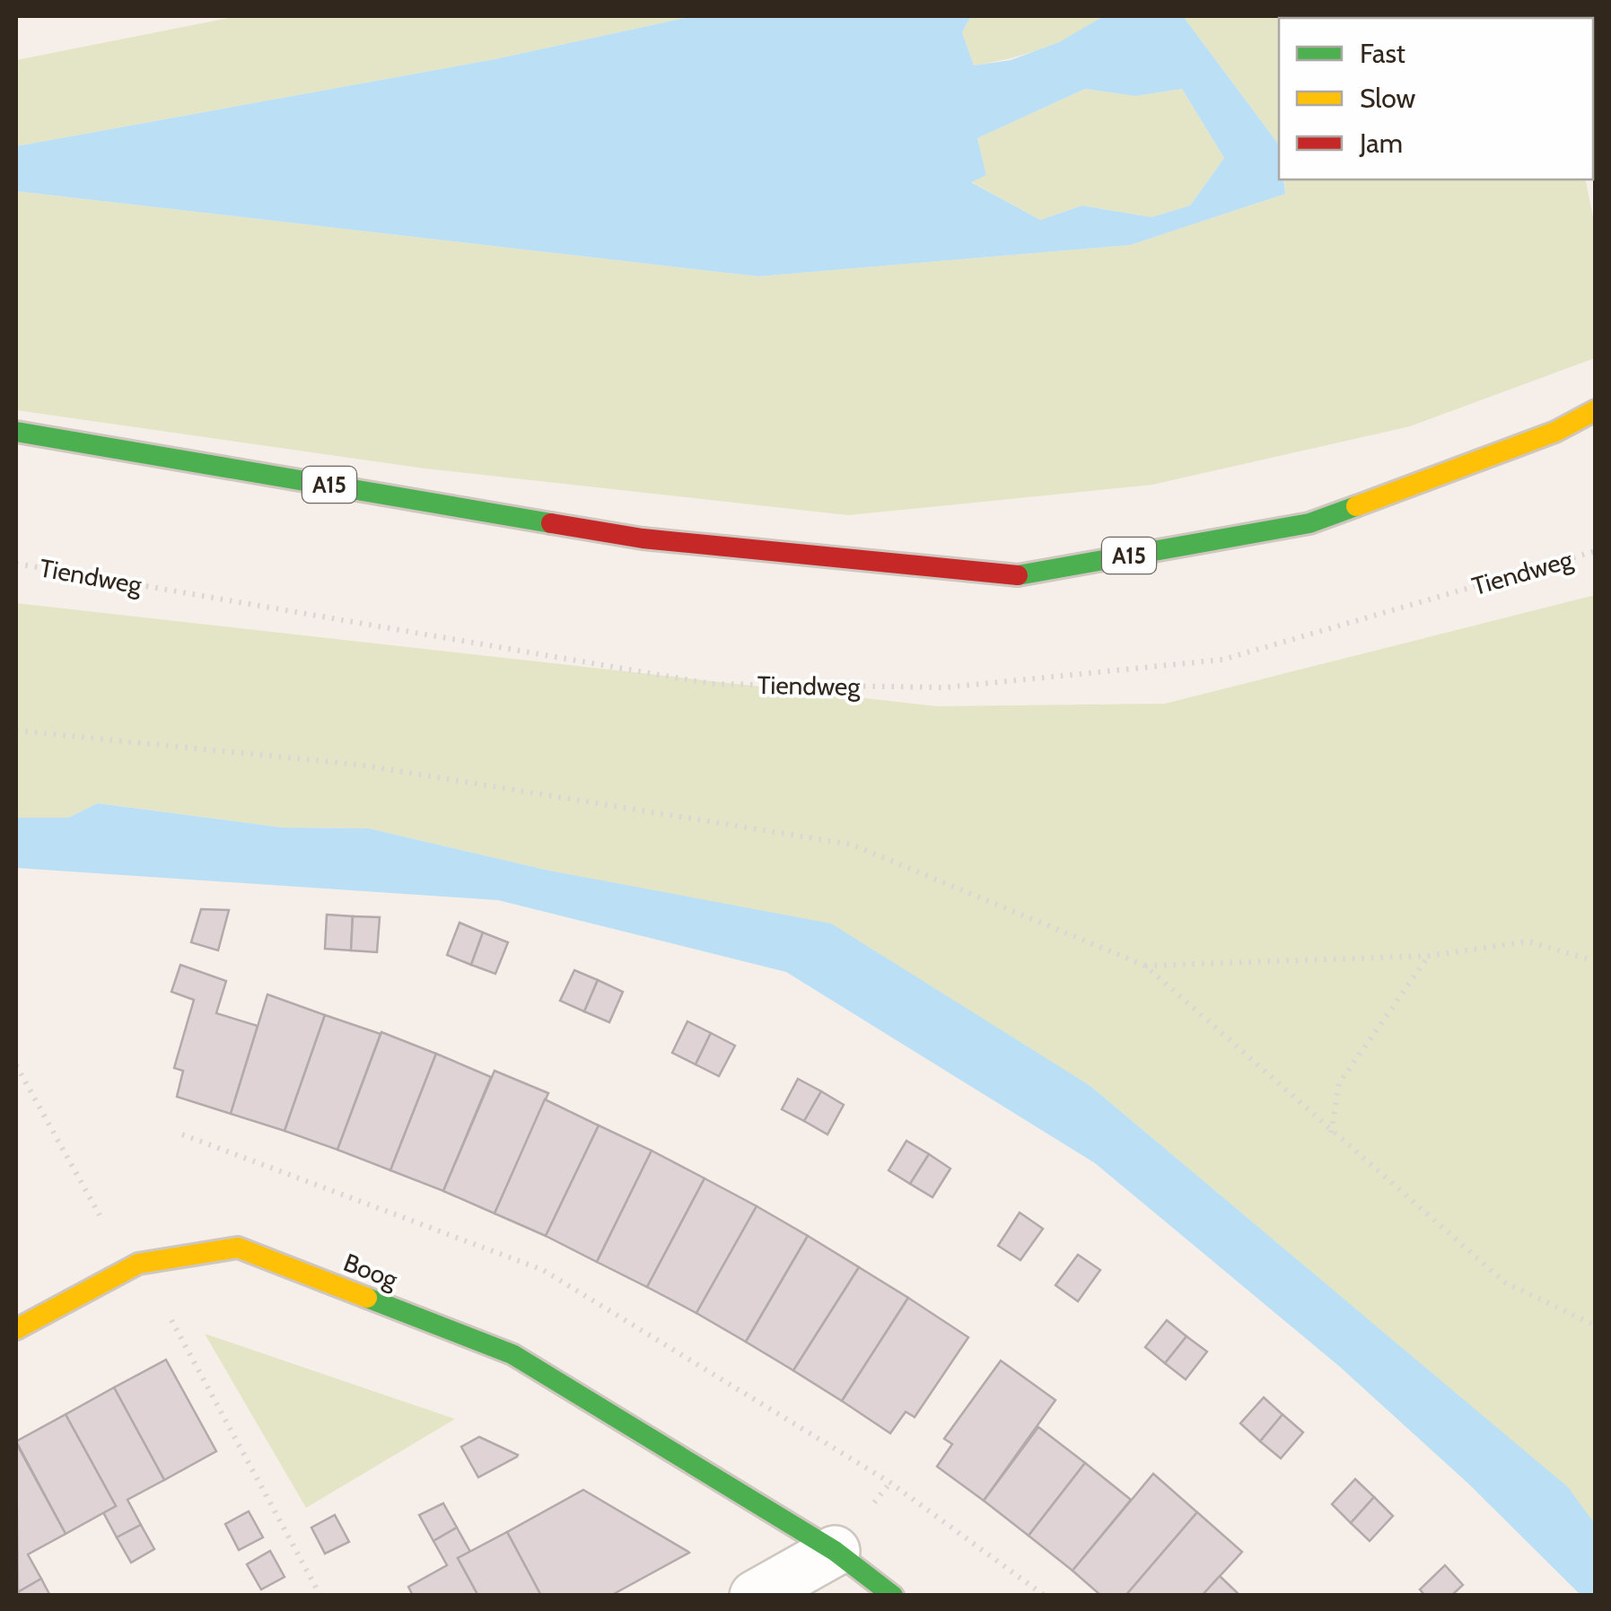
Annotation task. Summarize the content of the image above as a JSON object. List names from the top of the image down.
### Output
{
  "streets": {
    "main road": ["A15", "Boog"],
    "path": ["Tiendweg"]
  },
  "legend": ["Fast", "Slow", "Jam"]
}
